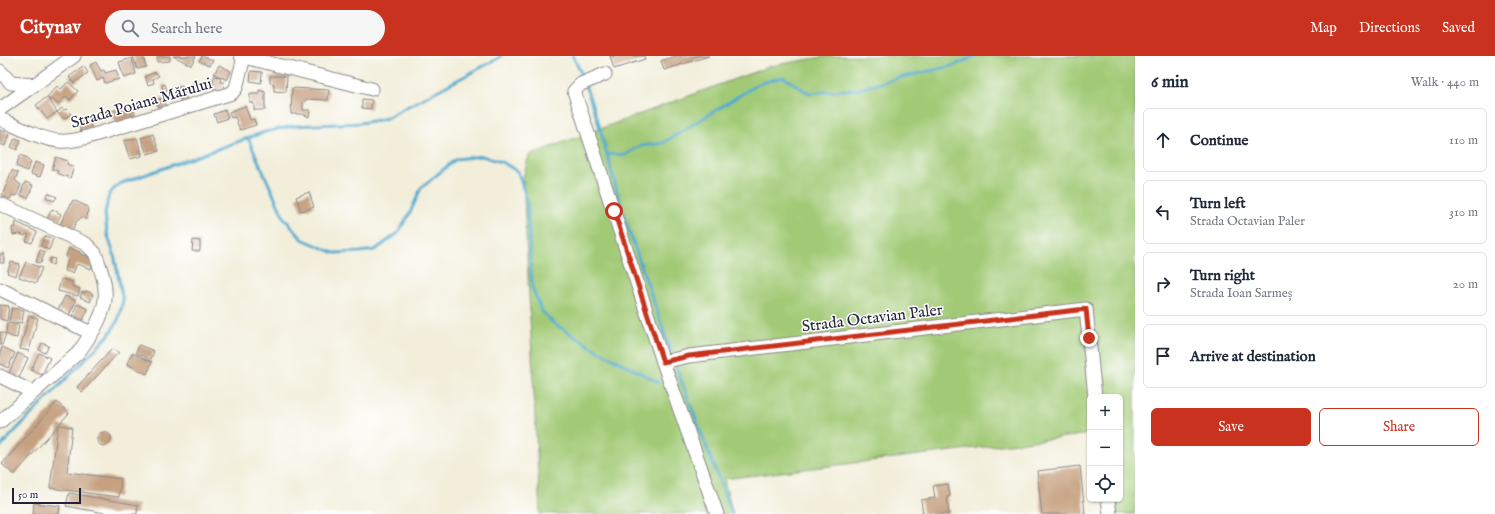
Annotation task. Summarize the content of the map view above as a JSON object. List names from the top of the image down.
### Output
{
  "streets": {
    "street": ["Strada Poiana Mărului", "Strada Octavian Paler"]
  },
  "scale_bar": "50 m",
  "page": {
    "header": "Citynav",
    "search": "Search here",
    "nav": ["Map", "Directions", "Saved"],
    "heading": ["6 min", "Walk · 440 m"],
    "list": [
      ["Continue", "110 m"],
      ["Turn left", "Strada Octavian Paler", "310 m"],
      ["Turn right", "Strada Ioan Sarmeș", "20 m"],
      "Arrive at destination"
    ],
    "map_buttons": ["+", "−"],
    "buttons": ["Save", "Share"],
    "scale": "50 m"
  }
}
